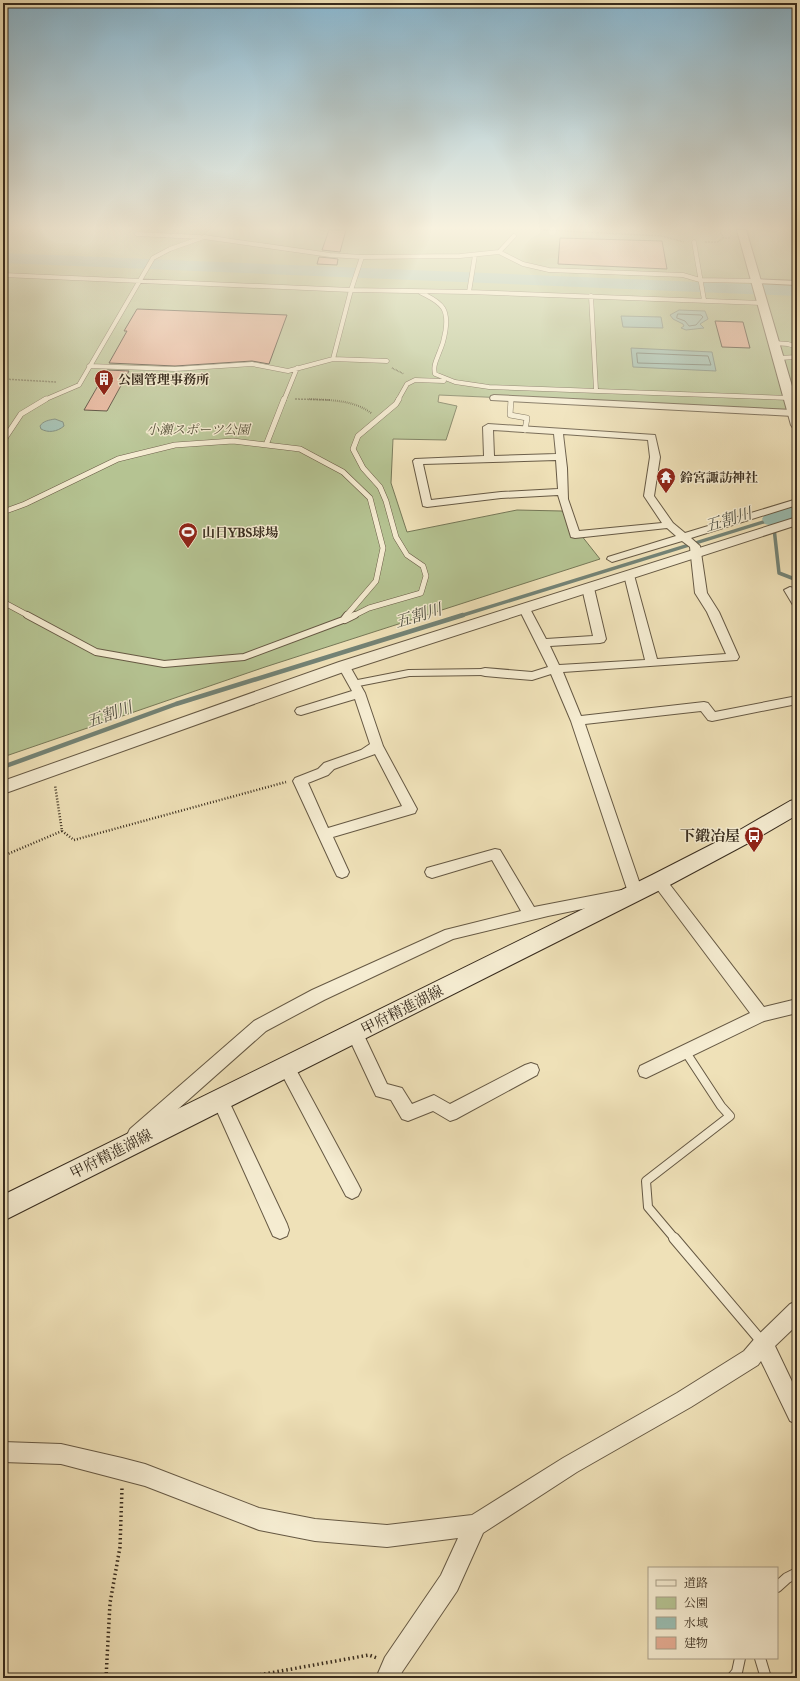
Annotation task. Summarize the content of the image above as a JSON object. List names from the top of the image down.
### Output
{
  "streets": {
    "main road": ["甲府精進湖線"]
  },
  "water": ["五割川"],
  "parks": ["小瀬スポーツ公園"],
  "places": {
    "building": ["公園管理事務所"],
    "temple": ["鈴宮諏訪神社"],
    "sports": ["山日YBS球場"],
    "bus stop": ["下鍛冶屋"]
  },
  "legend": [
    "道路",
    "公園",
    "水域",
    "建物"
  ]
}
